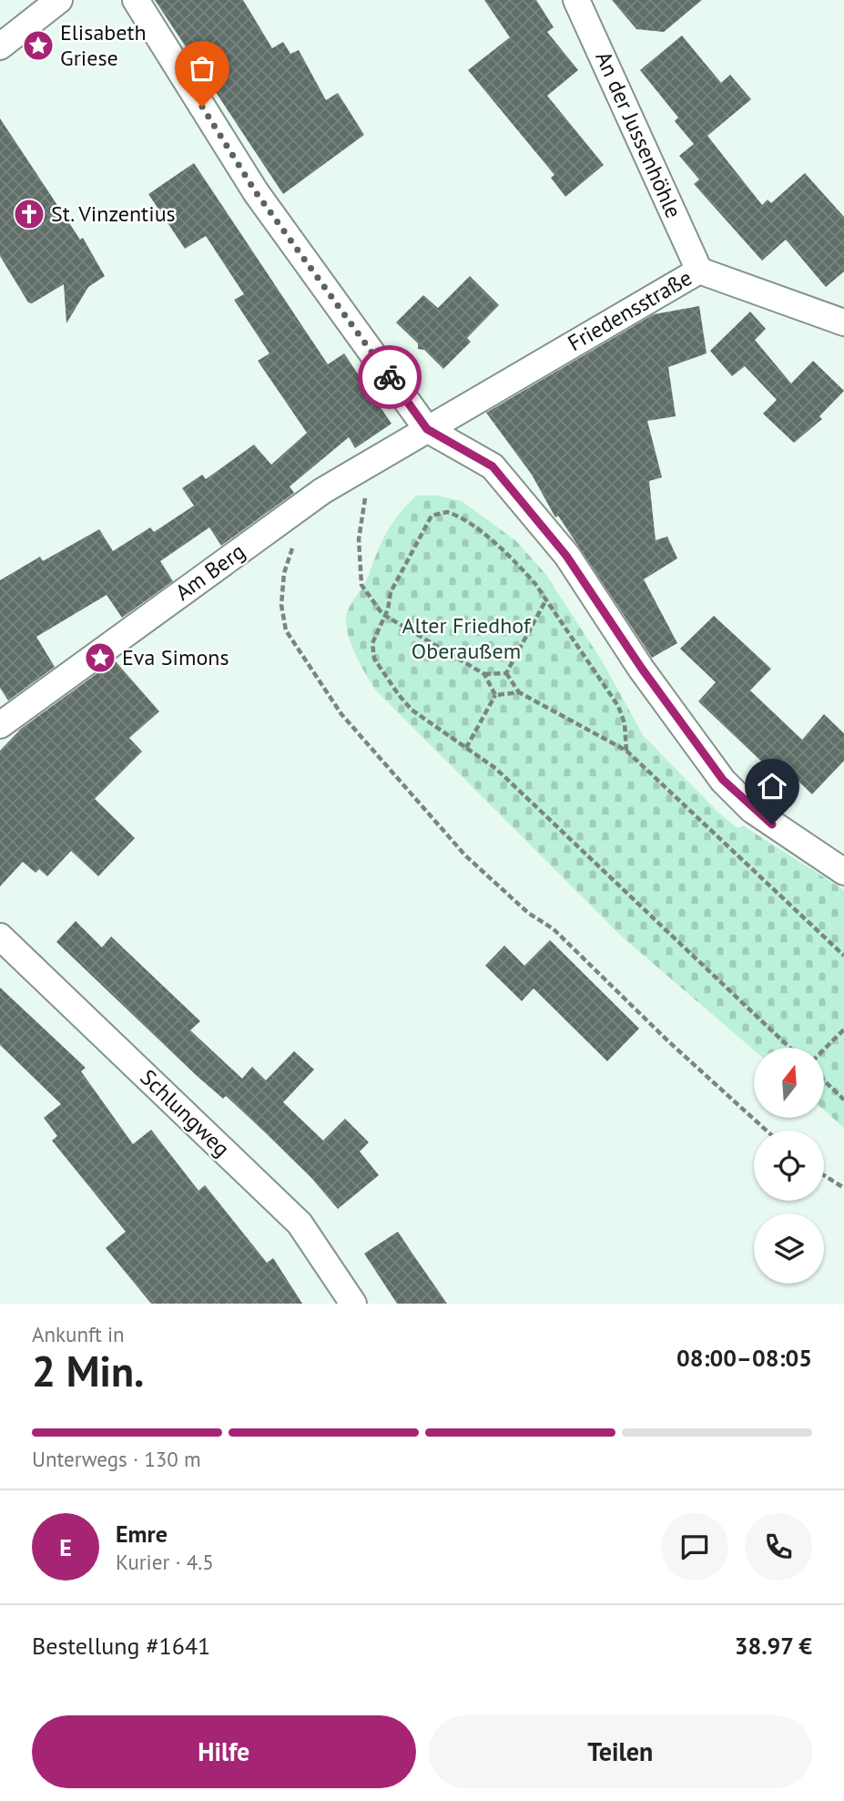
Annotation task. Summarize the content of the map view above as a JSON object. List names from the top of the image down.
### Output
{
  "streets": {
    "street": [
      "An der Jussenhöhle",
      "Friedensstraße",
      "Am Berg",
      "Schlungweg"
    ]
  },
  "crossings": [
    ["An der Jussenhöhle", "Friedensstraße"],
    ["Friedensstraße", "Am Berg"]
  ],
  "parks": ["Alter Friedhof Oberaußem"],
  "places": {
    "place": ["Elisabeth Griese", "Eva Simons"],
    "church": ["St. Vinzentius"]
  },
  "north": "top",
  "page": {
    "heading": ["2 Min.", "Ankunft in", "08:00–08:05"],
    "panel": [
      "Emre",
      "Kurier · 4.5",
      "Bestellung #1641",
      "38.97 €"
    ],
    "bar": "Unterwegs · 130 m",
    "round": "E",
    "buttons": ["Hilfe", "Teilen"]
  }
}
